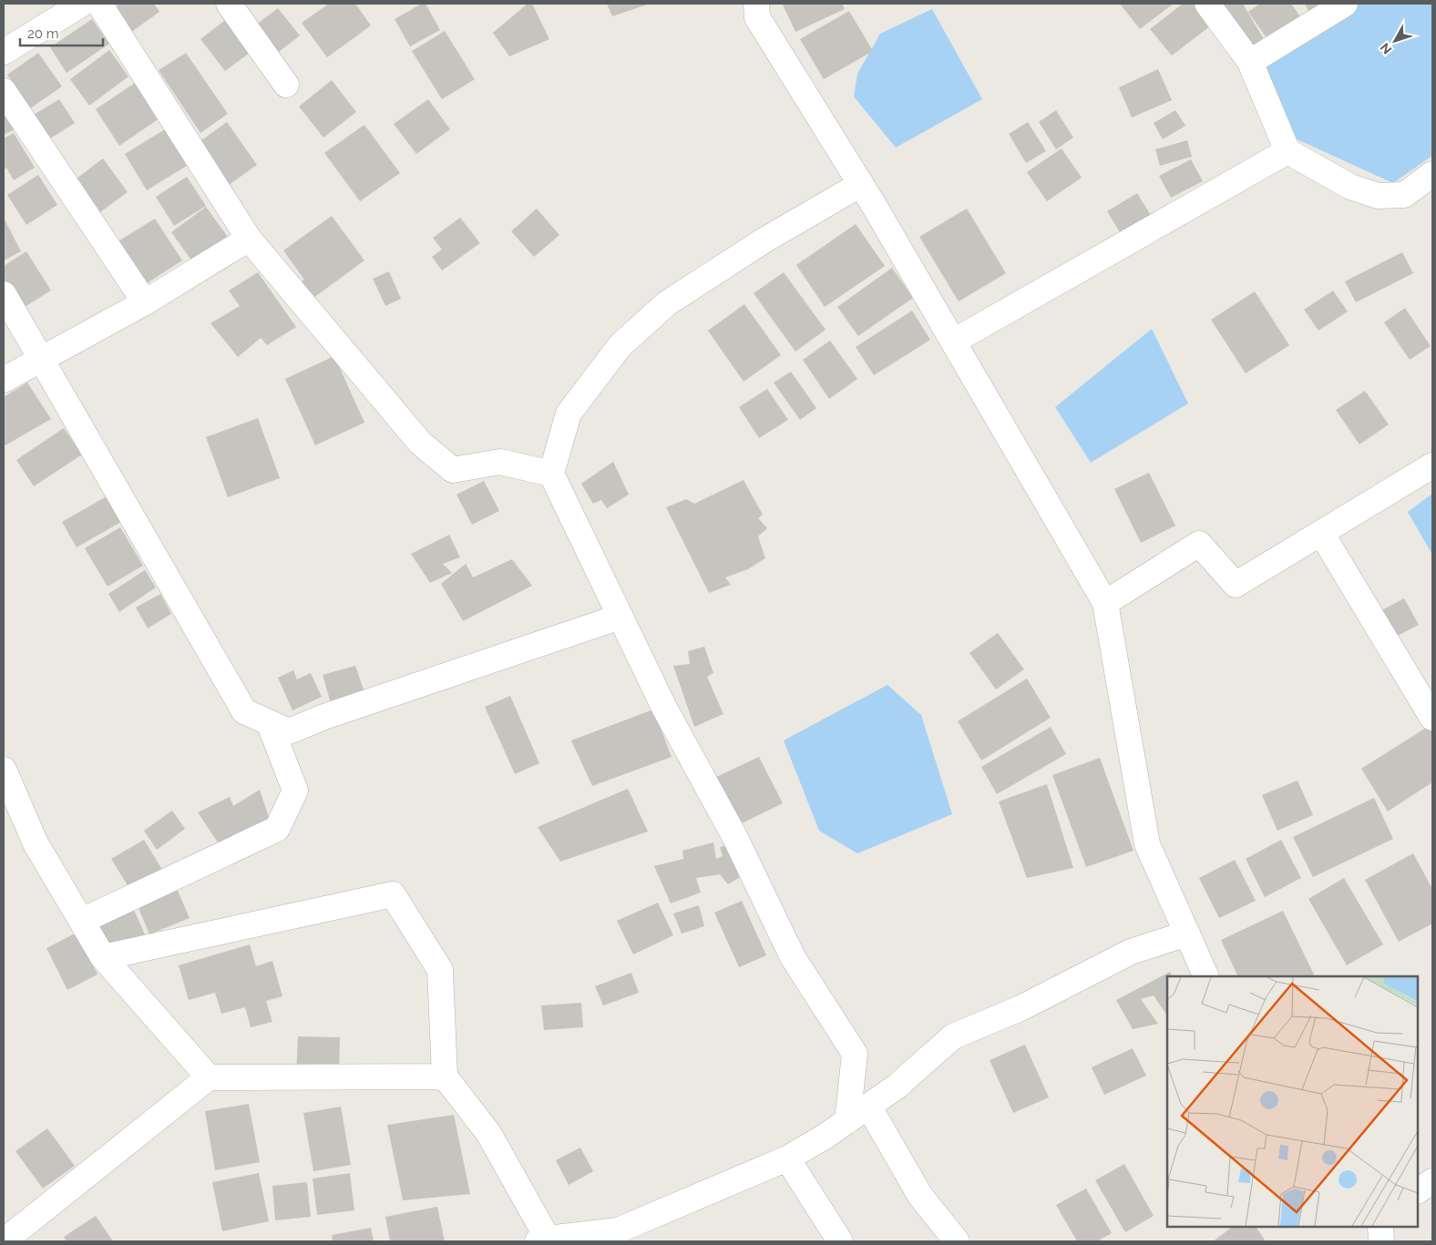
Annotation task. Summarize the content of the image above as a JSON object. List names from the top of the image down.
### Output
{
  "scale_bar": "20 m",
  "north": "bottom left"
}
